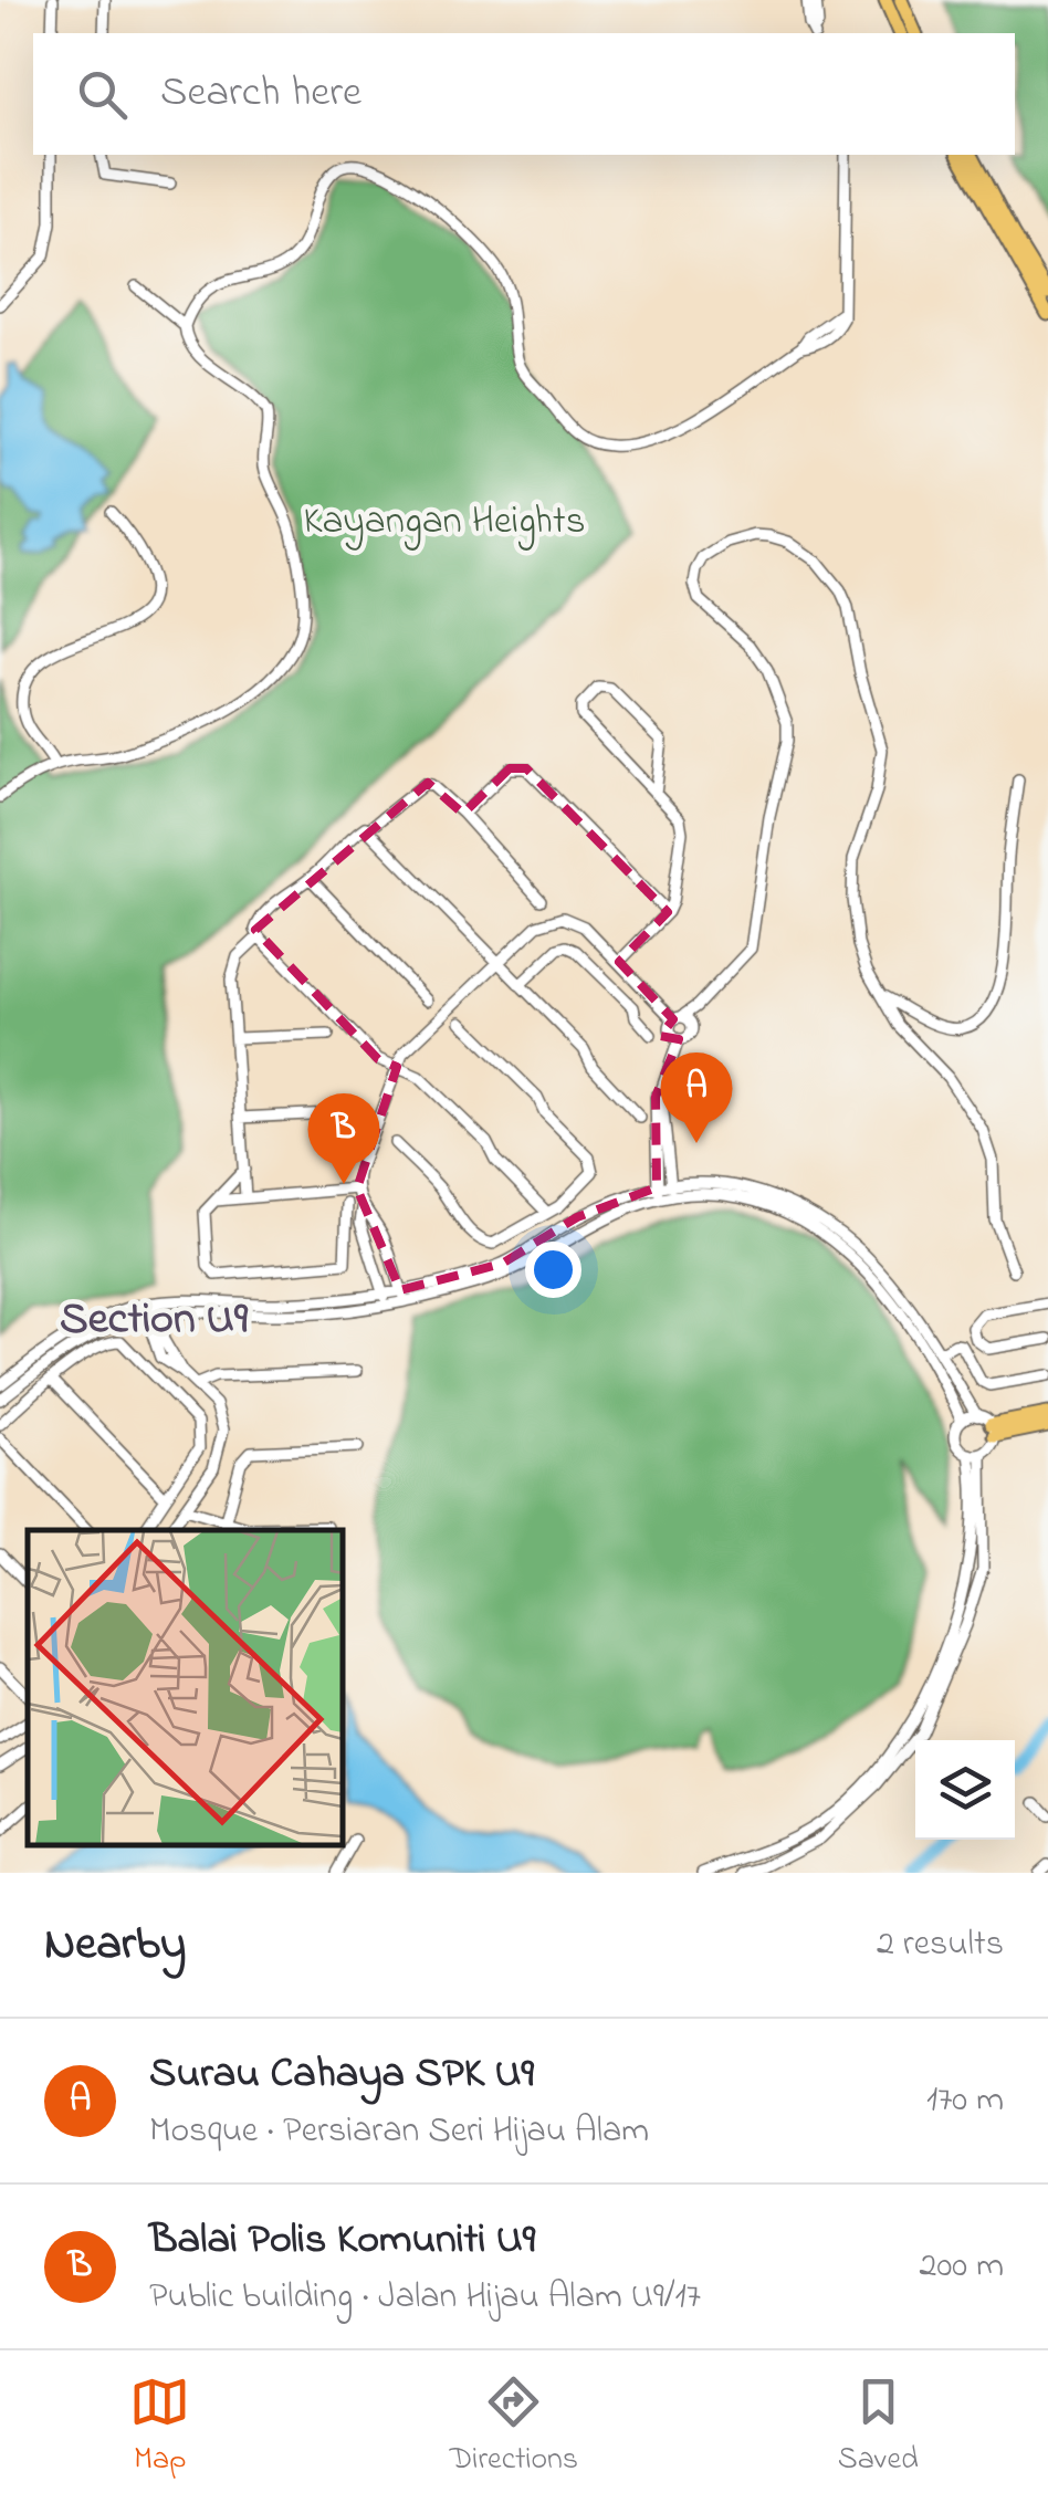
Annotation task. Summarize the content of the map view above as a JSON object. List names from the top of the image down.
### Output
{
  "districts": ["Section U9"],
  "parks": ["Kayangan Heights"],
  "page": {
    "search": "Search here",
    "pins": ["A", "B"],
    "heading": ["Nearby", "2 results"],
    "list": [
      {
        "mark": "A",
        "name": "Surau Cahaya SPK U9",
        "note": "Mosque · Persiaran Seri Hijau Alam",
        "value": "170 m"
      },
      {
        "mark": "B",
        "name": "Balai Polis Komuniti U9",
        "note": "Public building · Jalan Hijau Alam U9/17",
        "value": "200 m"
      }
    ],
    "nav": ["Map", "Directions", "Saved"]
  }
}
